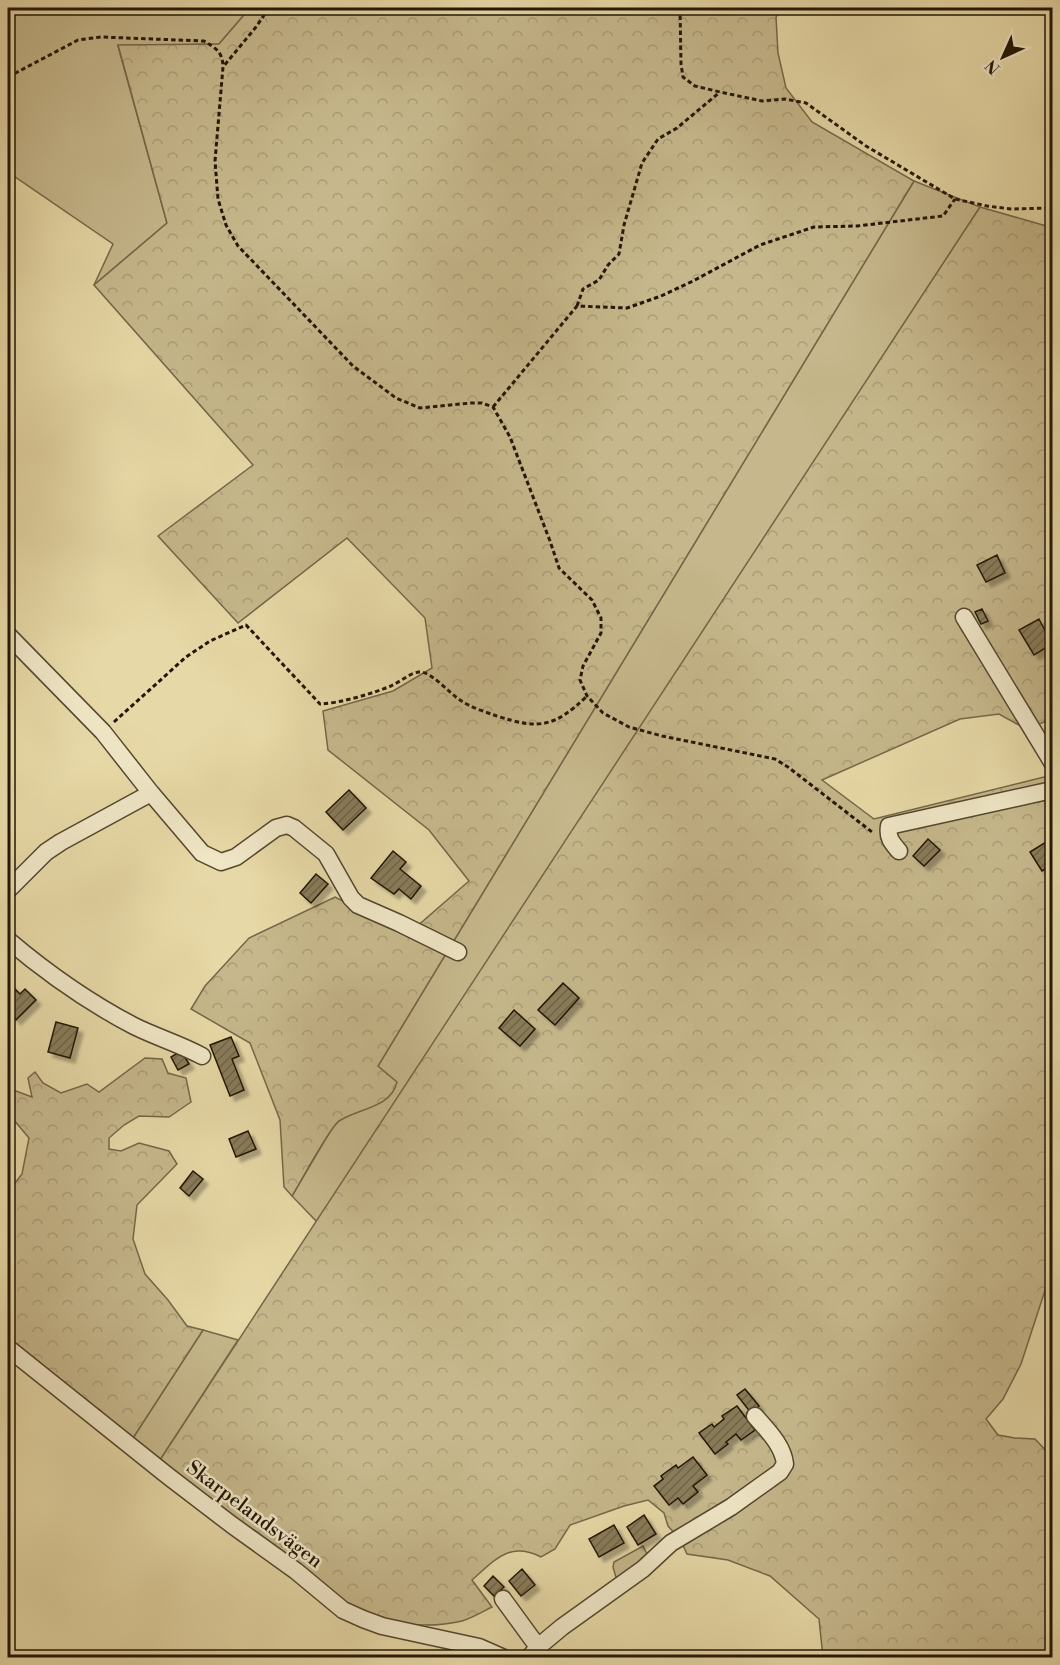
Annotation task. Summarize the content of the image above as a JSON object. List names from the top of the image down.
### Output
{
  "streets": {
    "street": ["Skarpelandsvägen"]
  },
  "north": "bottom left"
}
